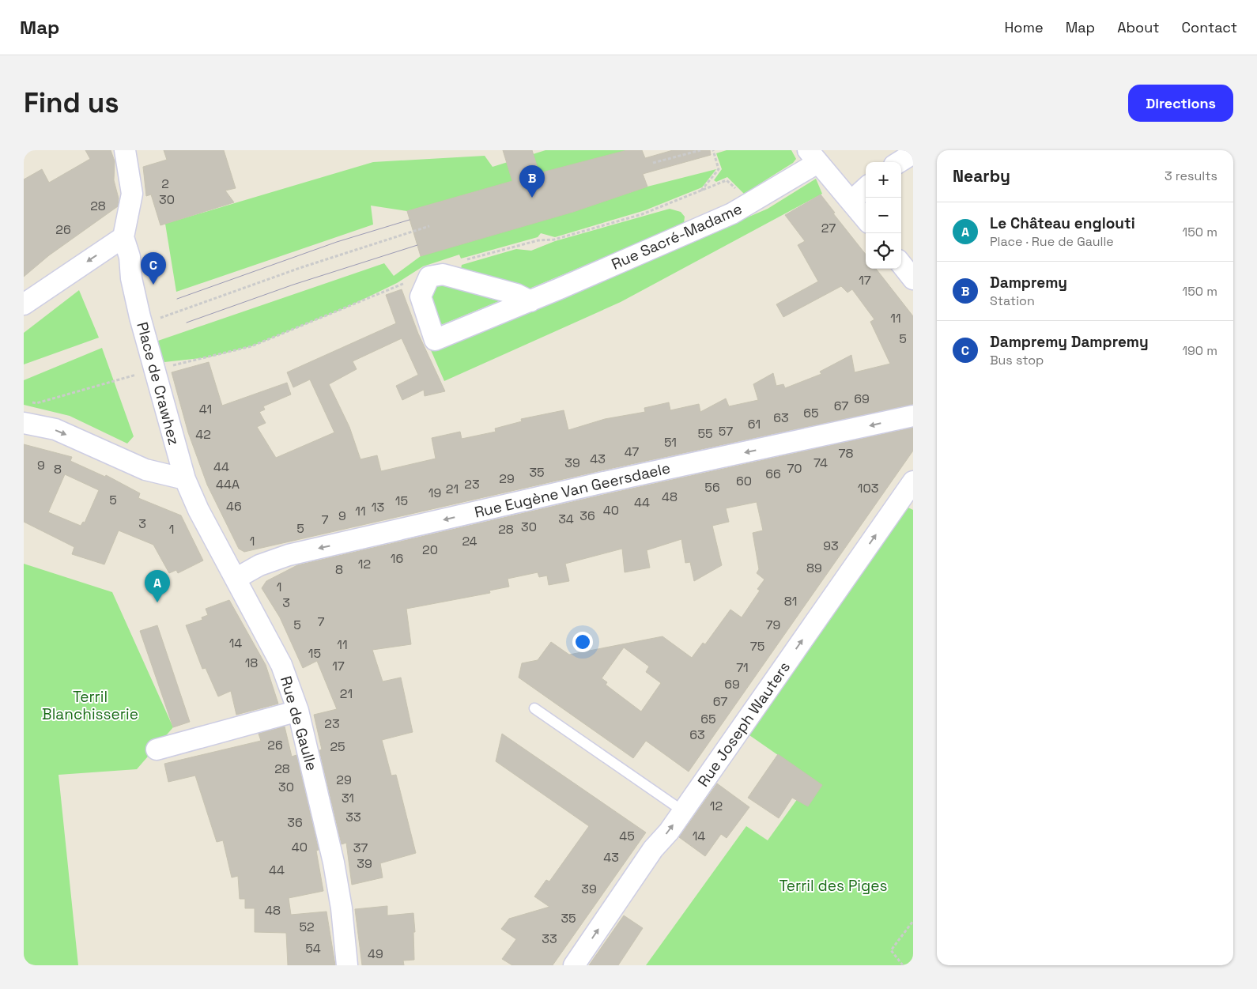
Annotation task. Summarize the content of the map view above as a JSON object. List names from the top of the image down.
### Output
{
  "streets": {
    "street": [
      "Rue Sacré-Madame",
      "Place de Crawhez",
      "Rue Eugène Van Geersdaele",
      "Rue de Gaulle",
      "Rue Joseph Wauters"
    ]
  },
  "crossings": [
    ["Place de Crawhez", "Rue de Gaulle"],
    ["Rue Eugène Van Geersdaele", "Rue de Gaulle"]
  ],
  "one_way": ["Rue Eugène Van Geersdaele", "Rue Joseph Wauters"],
  "parks": ["Terril Blanchisserie", "Terril des Piges"],
  "house_numbers": [
    "2",
    "30",
    "28",
    "27",
    "26",
    "17",
    "11",
    "5",
    "69",
    "67",
    "41",
    "65",
    "63",
    "61",
    "57",
    "55",
    "42",
    "51",
    "47",
    "78",
    "43",
    "39",
    "74",
    "9",
    "44",
    "70",
    "8",
    "35",
    "66",
    "29",
    "60",
    "44A",
    "23",
    "56",
    "103",
    "21",
    "19",
    "48",
    "5",
    "15",
    "44",
    "46",
    "13",
    "40",
    "11",
    "9",
    "36",
    "34",
    "7",
    "3",
    "30",
    "5",
    "1",
    "28",
    "1",
    "24",
    "93",
    "20",
    "16",
    "12",
    "89",
    "8",
    "1",
    "81",
    "3",
    "7",
    "5",
    "79",
    "14",
    "11",
    "75",
    "15",
    "18",
    "17",
    "71",
    "69",
    "21",
    "67",
    "65",
    "23",
    "63",
    "26",
    "25",
    "28",
    "29",
    "30",
    "31",
    "12",
    "33",
    "36",
    "45",
    "14",
    "40",
    "37",
    "43",
    "39",
    "44",
    "39",
    "48",
    "35",
    "52",
    "33",
    "54",
    "49"
  ],
  "page": {
    "header": "Map",
    "nav": [
      "Home",
      "Map",
      "About",
      "Contact"
    ],
    "buttons": "Directions",
    "title": "Find us",
    "heading": ["Nearby", "3 results"],
    "map_buttons": ["+", "−"],
    "pins": ["B", "C", "A"],
    "list": [
      {
        "mark": "A",
        "name": "Le Château englouti",
        "note": "Place · Rue de Gaulle",
        "value": "150 m"
      },
      {
        "mark": "B",
        "name": "Dampremy",
        "note": "Station",
        "value": "150 m"
      },
      {
        "mark": "C",
        "name": "Dampremy Dampremy",
        "note": "Bus stop",
        "value": "190 m"
      }
    ]
  }
}
